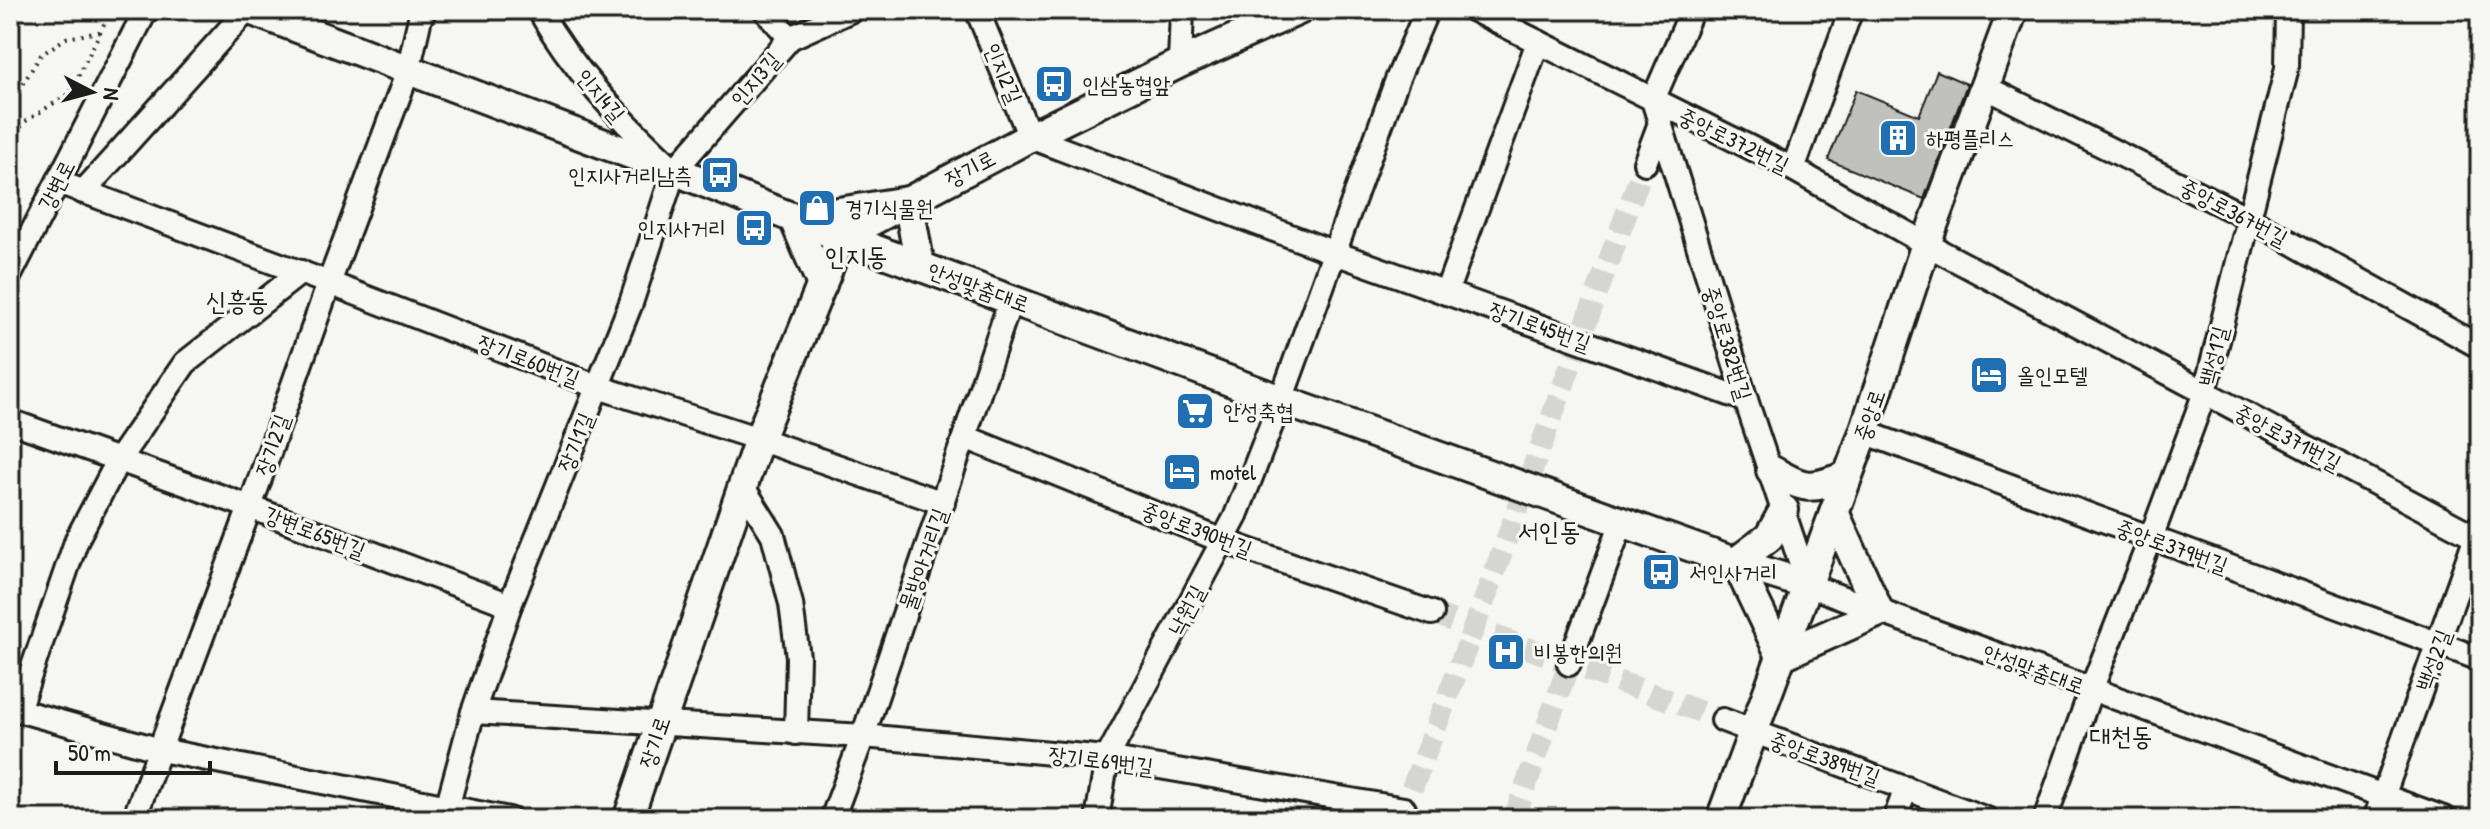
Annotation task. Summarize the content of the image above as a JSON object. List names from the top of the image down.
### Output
{
  "streets": {
    "main road": ["장기로", "안성맞춤대로", "중앙로"],
    "street": [
      "인지2길",
      "인지3길",
      "인지4길",
      "중앙로372번길",
      "강변로",
      "중앙로367번길",
      "장기로45번길",
      "중앙로382번길",
      "백성1길",
      "장기로60번길",
      "중앙로371번길",
      "장기1길",
      "장기2길",
      "중앙로390번길",
      "강변로65번길",
      "중앙로379번길",
      "물방아거리길",
      "낙원길",
      "백성2길",
      "중앙로389번길",
      "장기로69번길"
    ]
  },
  "crossings": [
    ["인지2길", "장기로"],
    ["인지2길", "장기로45번길"],
    ["인지3길", "인지4길"],
    ["인지3길", "안성맞춤대로"],
    ["인지3길", "장기1길"],
    ["인지4길", "안성맞춤대로"],
    ["인지4길", "장기1길"],
    ["중앙로372번길", "중앙로382번길"],
    ["중앙로372번길", "중앙로"],
    ["중앙로372번길", "중앙로371번길"],
    ["장기로", "안성맞춤대로"],
    ["장기로", "장기로45번길"],
    ["장기로", "장기로60번길"],
    ["장기로", "장기로69번길"],
    ["강변로", "장기로60번길"],
    ["중앙로367번길", "백성1길"],
    ["중앙로367번길", "중앙로"],
    ["안성맞춤대로", "중앙로382번길"],
    ["안성맞춤대로", "백성1길"],
    ["안성맞춤대로", "중앙로"],
    ["안성맞춤대로", "장기1길"],
    ["안성맞춤대로", "장기2길"],
    ["안성맞춤대로", "물방아거리길"],
    ["안성맞춤대로", "낙원길"],
    ["안성맞춤대로", "백성2길"],
    ["장기로45번길", "중앙로382번길"],
    ["중앙로382번길", "중앙로"],
    ["백성1길", "중앙로371번길"],
    ["백성1길", "중앙로379번길"],
    ["장기로60번길", "장기1길"],
    ["장기로60번길", "장기2길"],
    ["중앙로", "중앙로371번길"],
    ["중앙로", "중앙로379번길"],
    ["중앙로", "중앙로389번길"],
    ["중앙로371번길", "백성2길"],
    ["장기1길", "강변로65번길"],
    ["장기2길", "강변로65번길"],
    ["중앙로390번길", "물방아거리길"],
    ["중앙로390번길", "낙원길"],
    ["중앙로379번길", "백성2길"],
    ["물방아거리길", "장기로69번길"],
    ["낙원길", "장기로69번길"]
  ],
  "districts": [
    "인지동",
    "신흥동",
    "서인동",
    "대천동"
  ],
  "places": {
    "bus stop": [
      "인삼농협앞",
      "인지사거리남측",
      "인지사거리",
      "서인사거리"
    ],
    "building": ["하평플리스"],
    "shop": ["경기식물원"],
    "hotel": ["올인모텔", "motel"],
    "supermarket": ["안성축협"],
    "hospital": ["비봉한의원"]
  },
  "scale_bar": "50 m",
  "north": "right"
}
